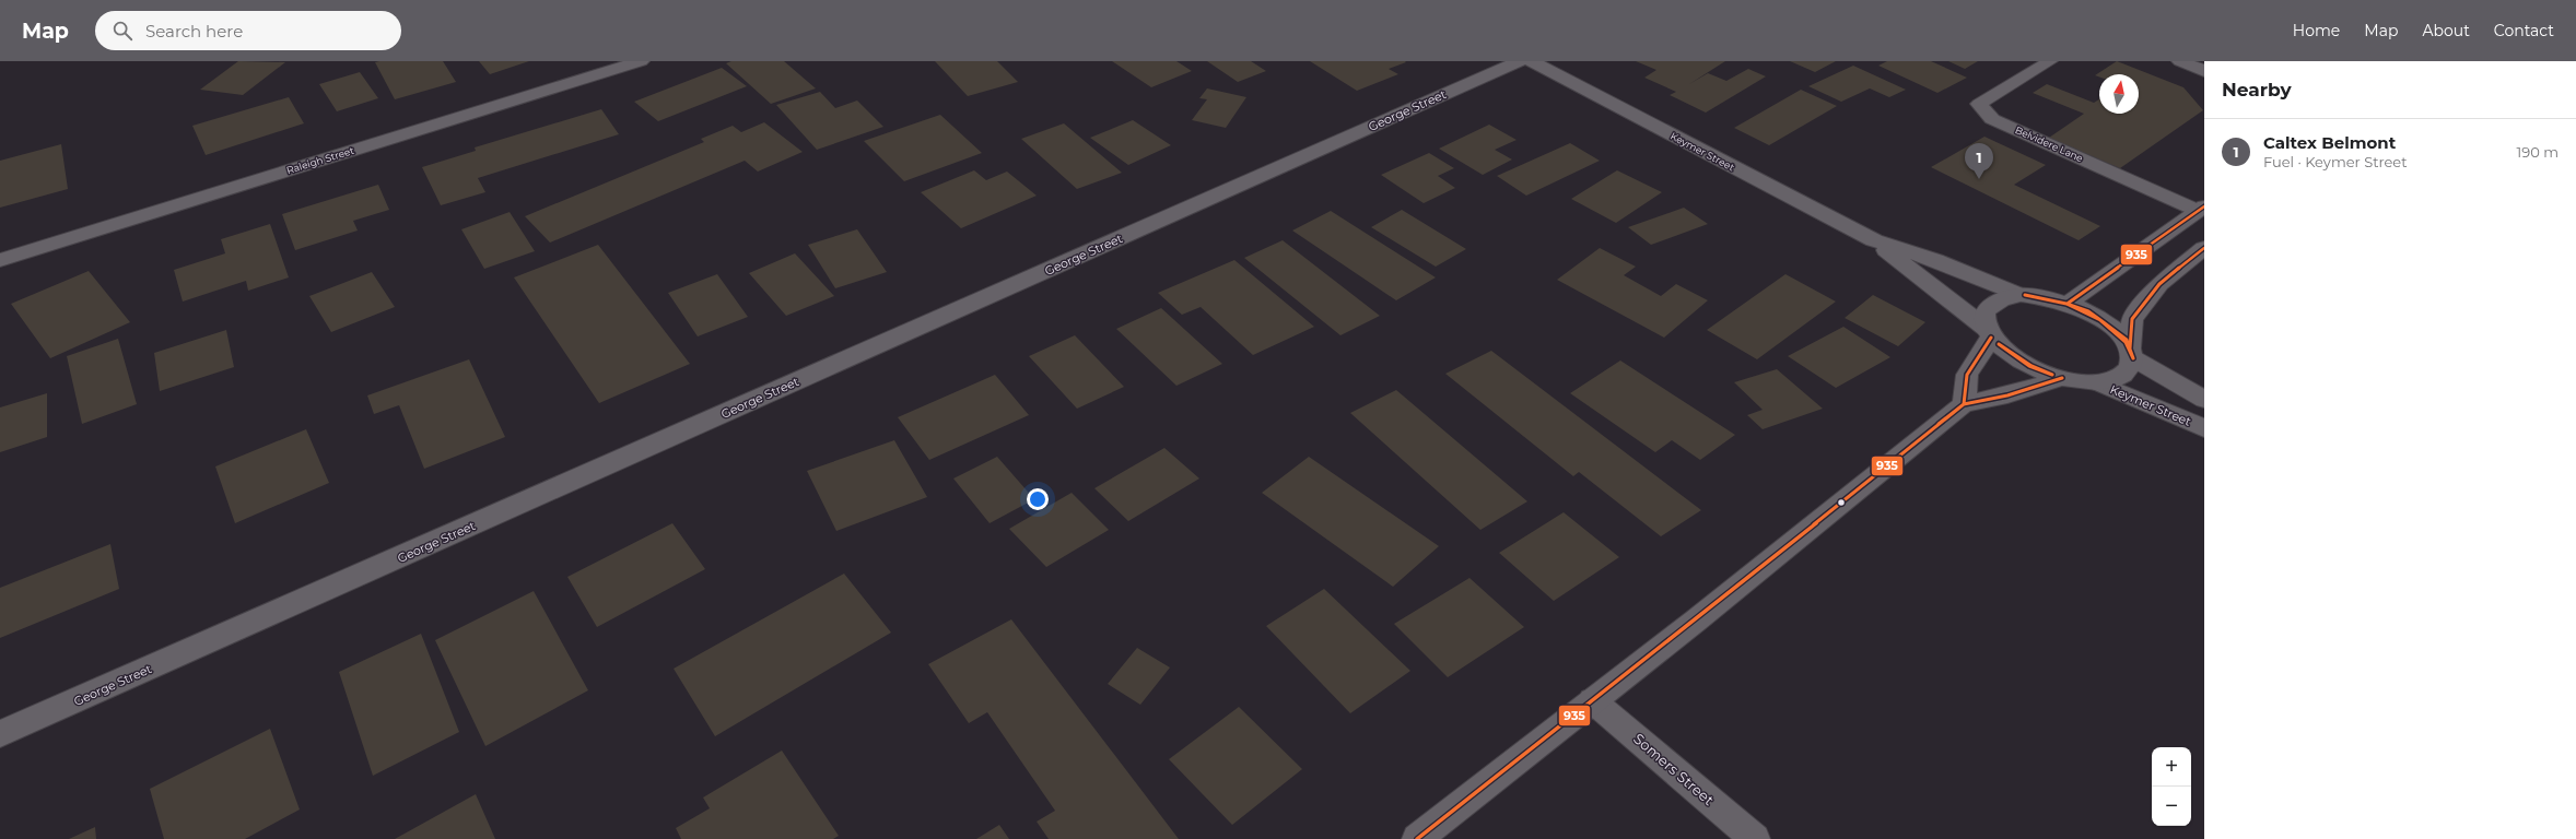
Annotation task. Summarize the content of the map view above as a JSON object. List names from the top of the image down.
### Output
{
  "streets": {
    "street": [
      "George Street",
      "Keymer Street",
      "Raleigh Street",
      "Somers Street"
    ],
    "lane": ["Belvidere Lane"]
  },
  "lines": ["transit line 935"],
  "north": "top",
  "page": {
    "header": "Map",
    "search": "Search here",
    "nav": [
      "Home",
      "Map",
      "About",
      "Contact"
    ],
    "heading": "Nearby",
    "list": [
      {
        "mark": "1",
        "name": "Caltex Belmont",
        "note": "Fuel · Keymer Street",
        "value": "190 m"
      }
    ],
    "pins": "1",
    "map_buttons": ["+", "−"]
  }
}
